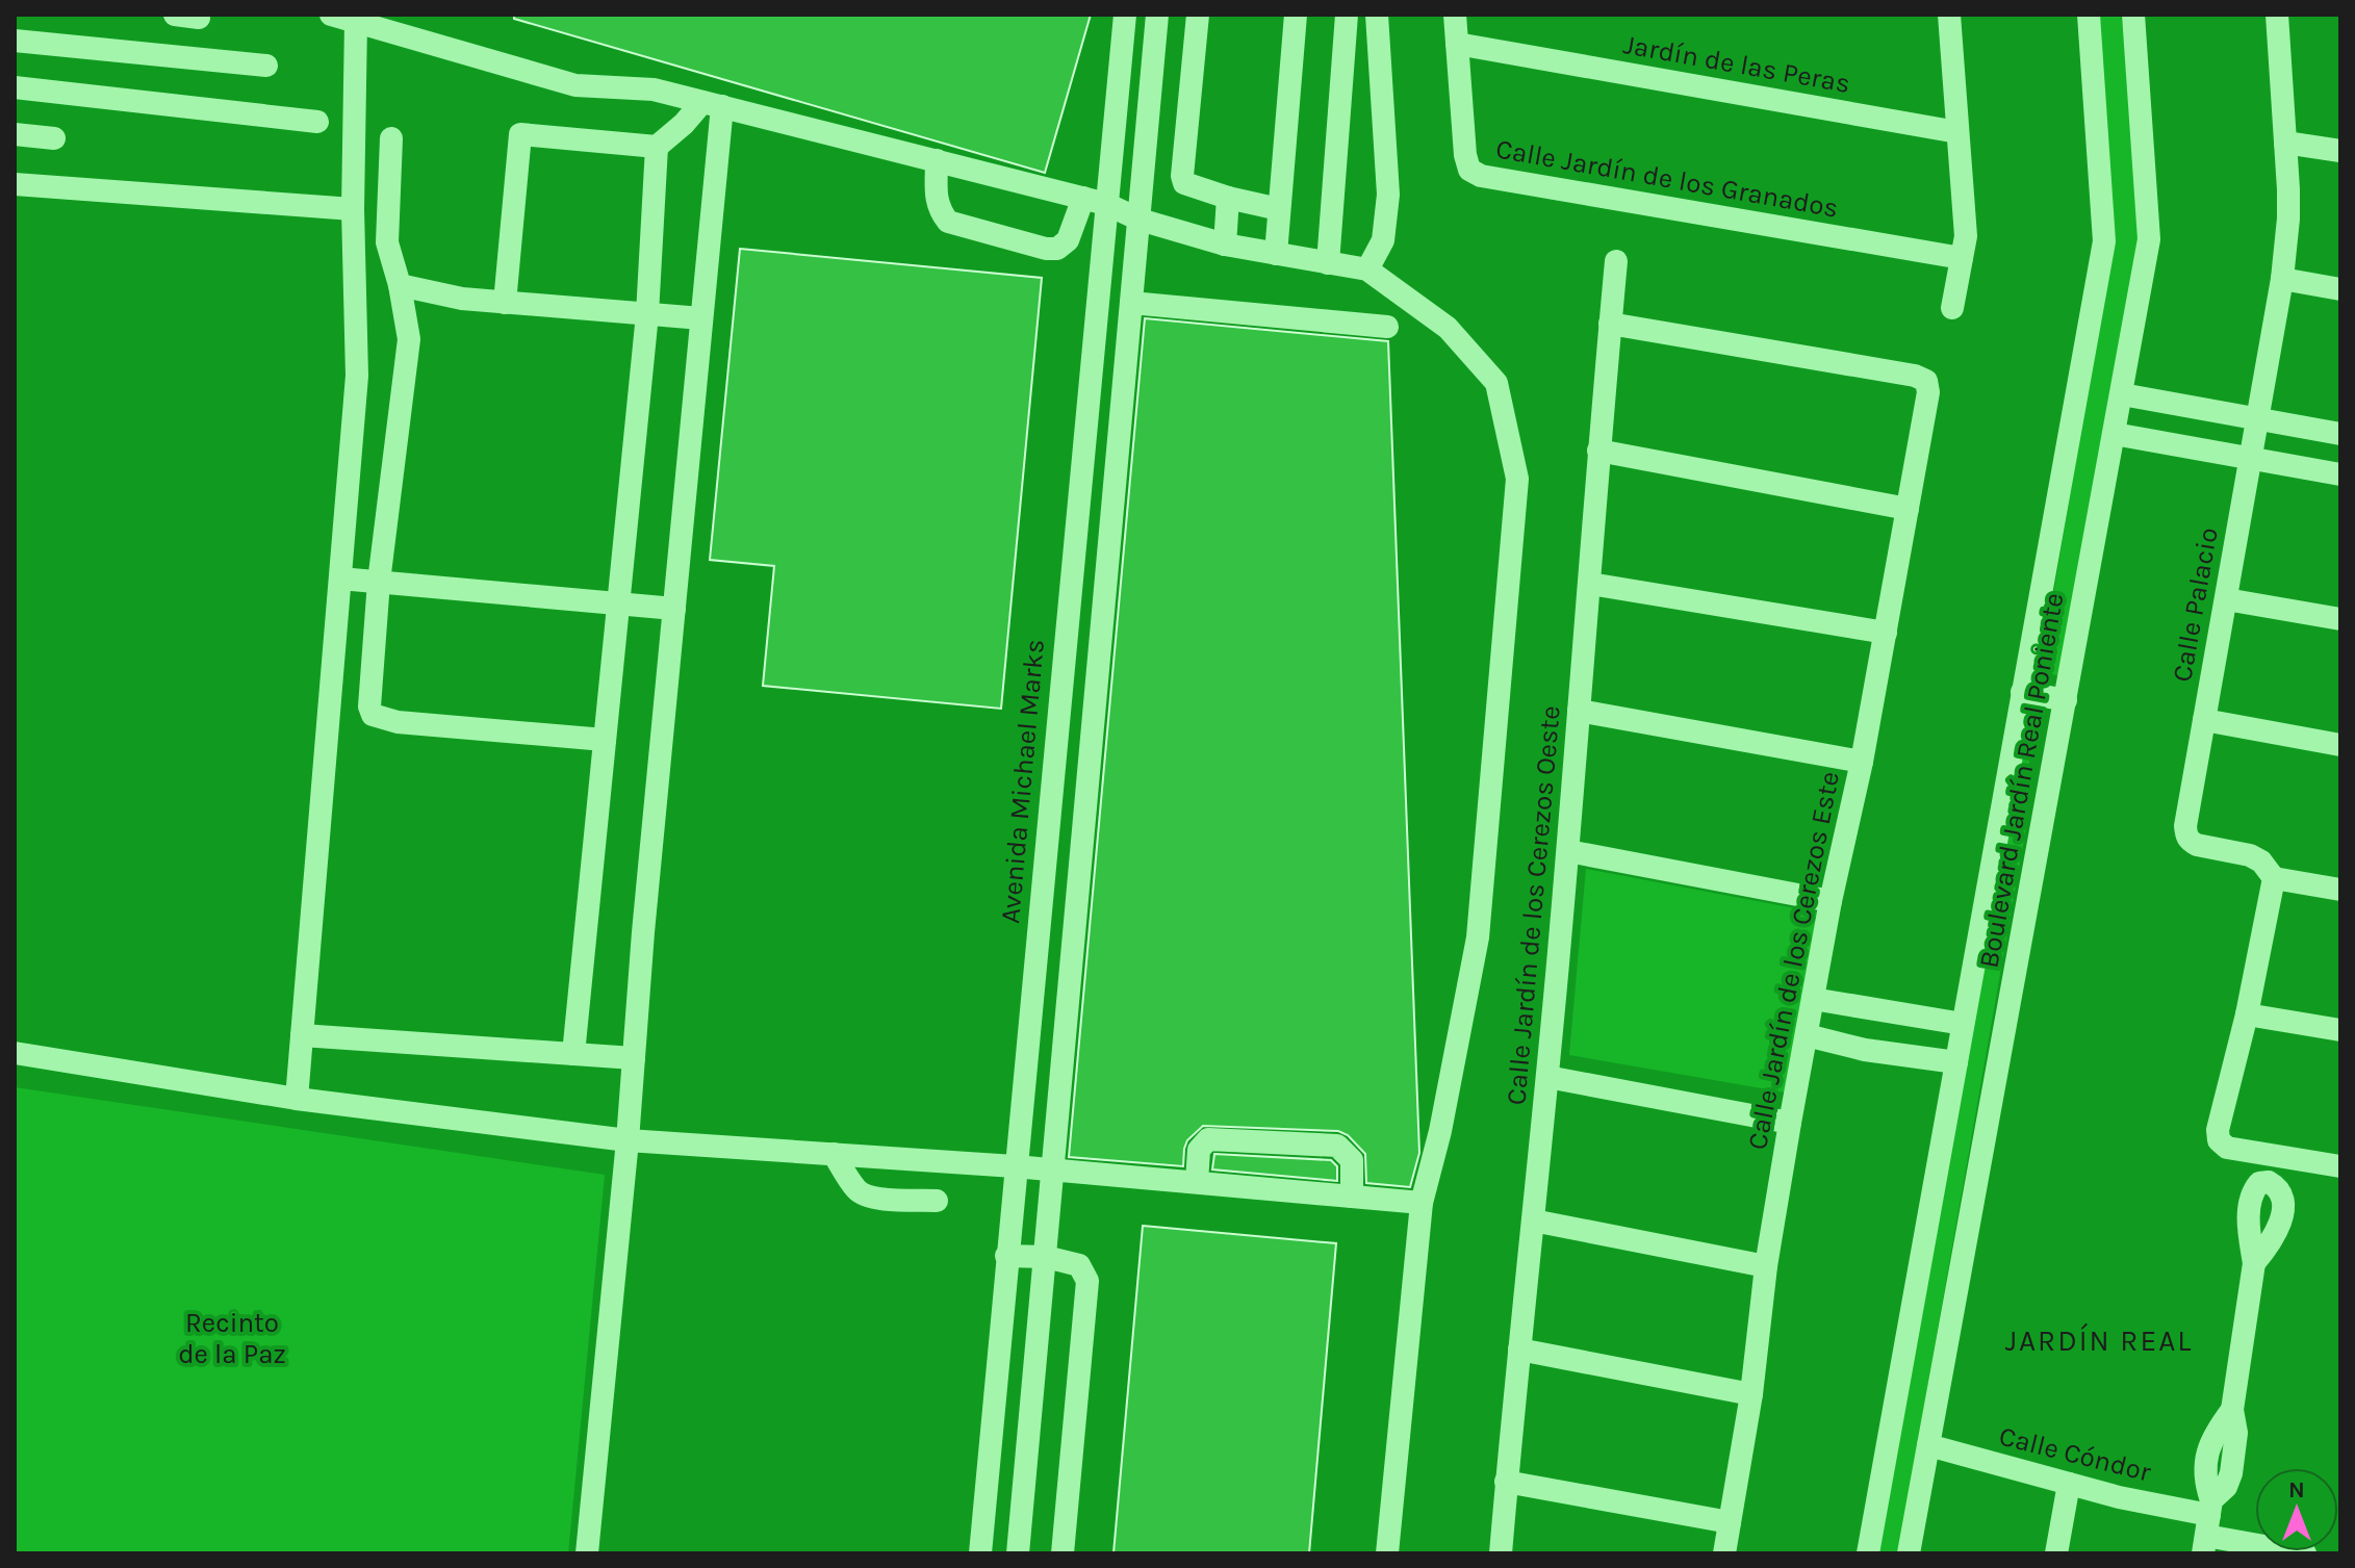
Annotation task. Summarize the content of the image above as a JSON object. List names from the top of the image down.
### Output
{
  "streets": {
    "street": [
      "Jardín de las Peras",
      "Calle Jardín de los Granados",
      "Calle Palacio",
      "Boulevard Jardín Real Poniente",
      "Avenida Michael Marks",
      "Calle Jardín de los Cerezos Oeste",
      "Calle Jardín de los Cerezos Este",
      "Calle Cóndor"
    ]
  },
  "crossings": [
    ["Jardín de las Peras", "Calle Jardín de los Granados"],
    ["Boulevard Jardín Real Poniente", "Calle Cóndor"],
    ["Calle Jardín de los Cerezos Oeste", "Calle Jardín de los Cerezos Este"]
  ],
  "districts": ["JARDÍN REAL"],
  "parks": ["Recinto de la Paz"],
  "north": "top"
}
